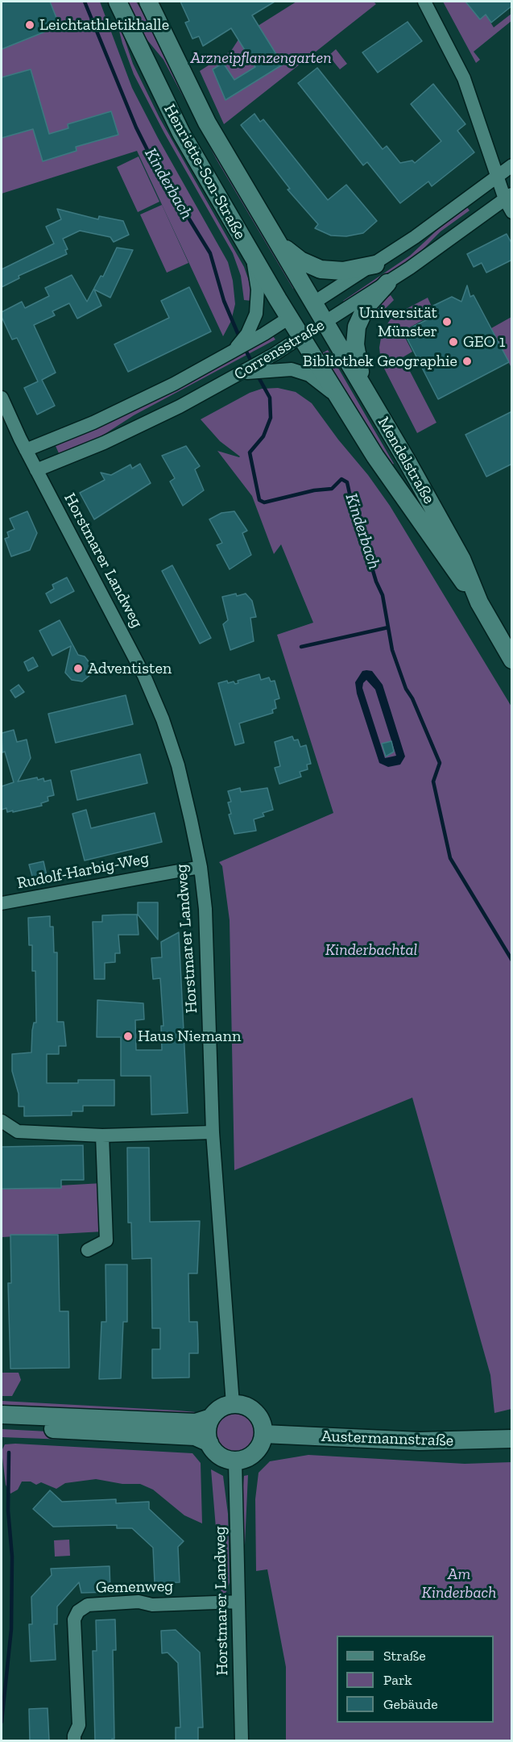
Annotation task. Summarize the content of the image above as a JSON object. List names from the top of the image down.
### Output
{
  "streets": {
    "main road": [
      "Henriette-Son-Straße",
      "Corrensstraße",
      "Mendelstraße",
      "Austermannstraße"
    ],
    "street": ["Horstmarer Landweg", "Rudolf-Harbig-Weg", "Gemenweg"]
  },
  "crossings": [
    ["Henriette-Son-Straße", "Corrensstraße"],
    ["Henriette-Son-Straße", "Mendelstraße"],
    ["Corrensstraße", "Mendelstraße"],
    ["Corrensstraße", "Horstmarer Landweg"],
    ["Horstmarer Landweg", "Rudolf-Harbig-Weg"],
    ["Horstmarer Landweg", "Austermannstraße"],
    ["Horstmarer Landweg", "Gemenweg"]
  ],
  "water": ["Kinderbach"],
  "parks": ["Arzneipflanzengarten", "Kinderbachtal", "Am Kinderbach"],
  "places": [
    "Leichtathletikhalle",
    "Universität Münster",
    "GEO 1",
    "Bibliothek Geographie",
    "Adventisten",
    "Haus Niemann"
  ],
  "legend": ["Straße", "Park", "Gebäude"]
}
